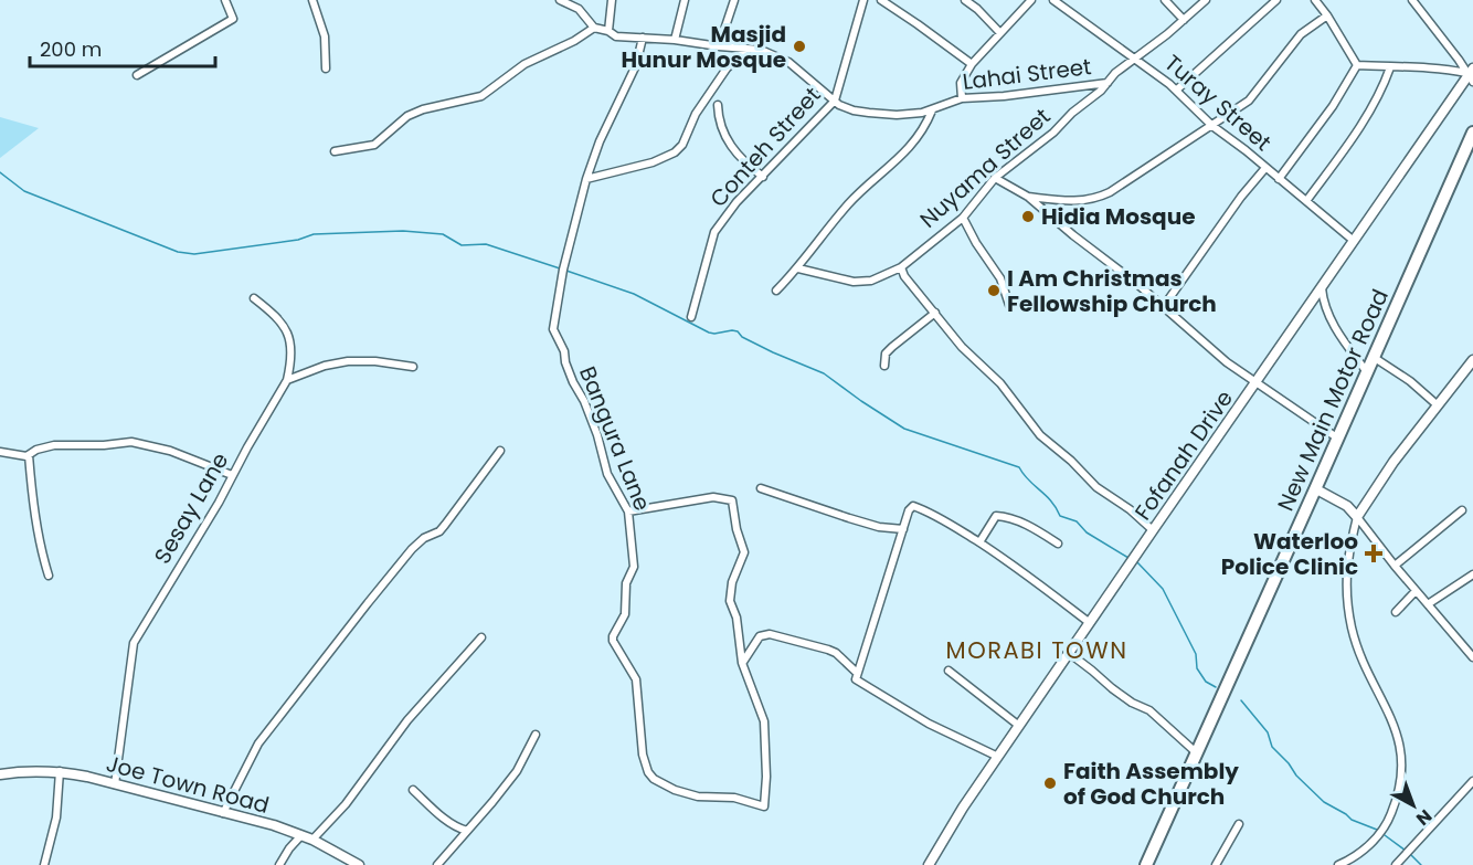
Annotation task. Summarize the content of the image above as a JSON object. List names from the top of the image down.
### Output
{
  "streets": {
    "highway": ["New Main Motor Road"],
    "street": [
      "Lahai Street",
      "Turay Street",
      "Conteh Street",
      "Nuyama Street",
      "Bangura Lane",
      "Fofanah Drive",
      "Sesay Lane",
      "Joe Town Road"
    ]
  },
  "crossings": [
    ["Lahai Street", "Conteh Street"],
    ["Lahai Street", "Nuyama Street"],
    ["Lahai Street", "Bangura Lane"],
    ["Turay Street", "Nuyama Street"],
    ["Turay Street", "Fofanah Drive"],
    ["Sesay Lane", "Joe Town Road"]
  ],
  "districts": ["MORABI TOWN"],
  "places": {
    "other": [
      "Masjid Hunur Mosque",
      "Hidia Mosque",
      "I Am Christmas Fellowship Church",
      "Faith Assembly of God Church"
    ],
    "health": ["Waterloo Police Clinic"]
  },
  "scale_bar": "200 m",
  "north": "bottom right"
}
